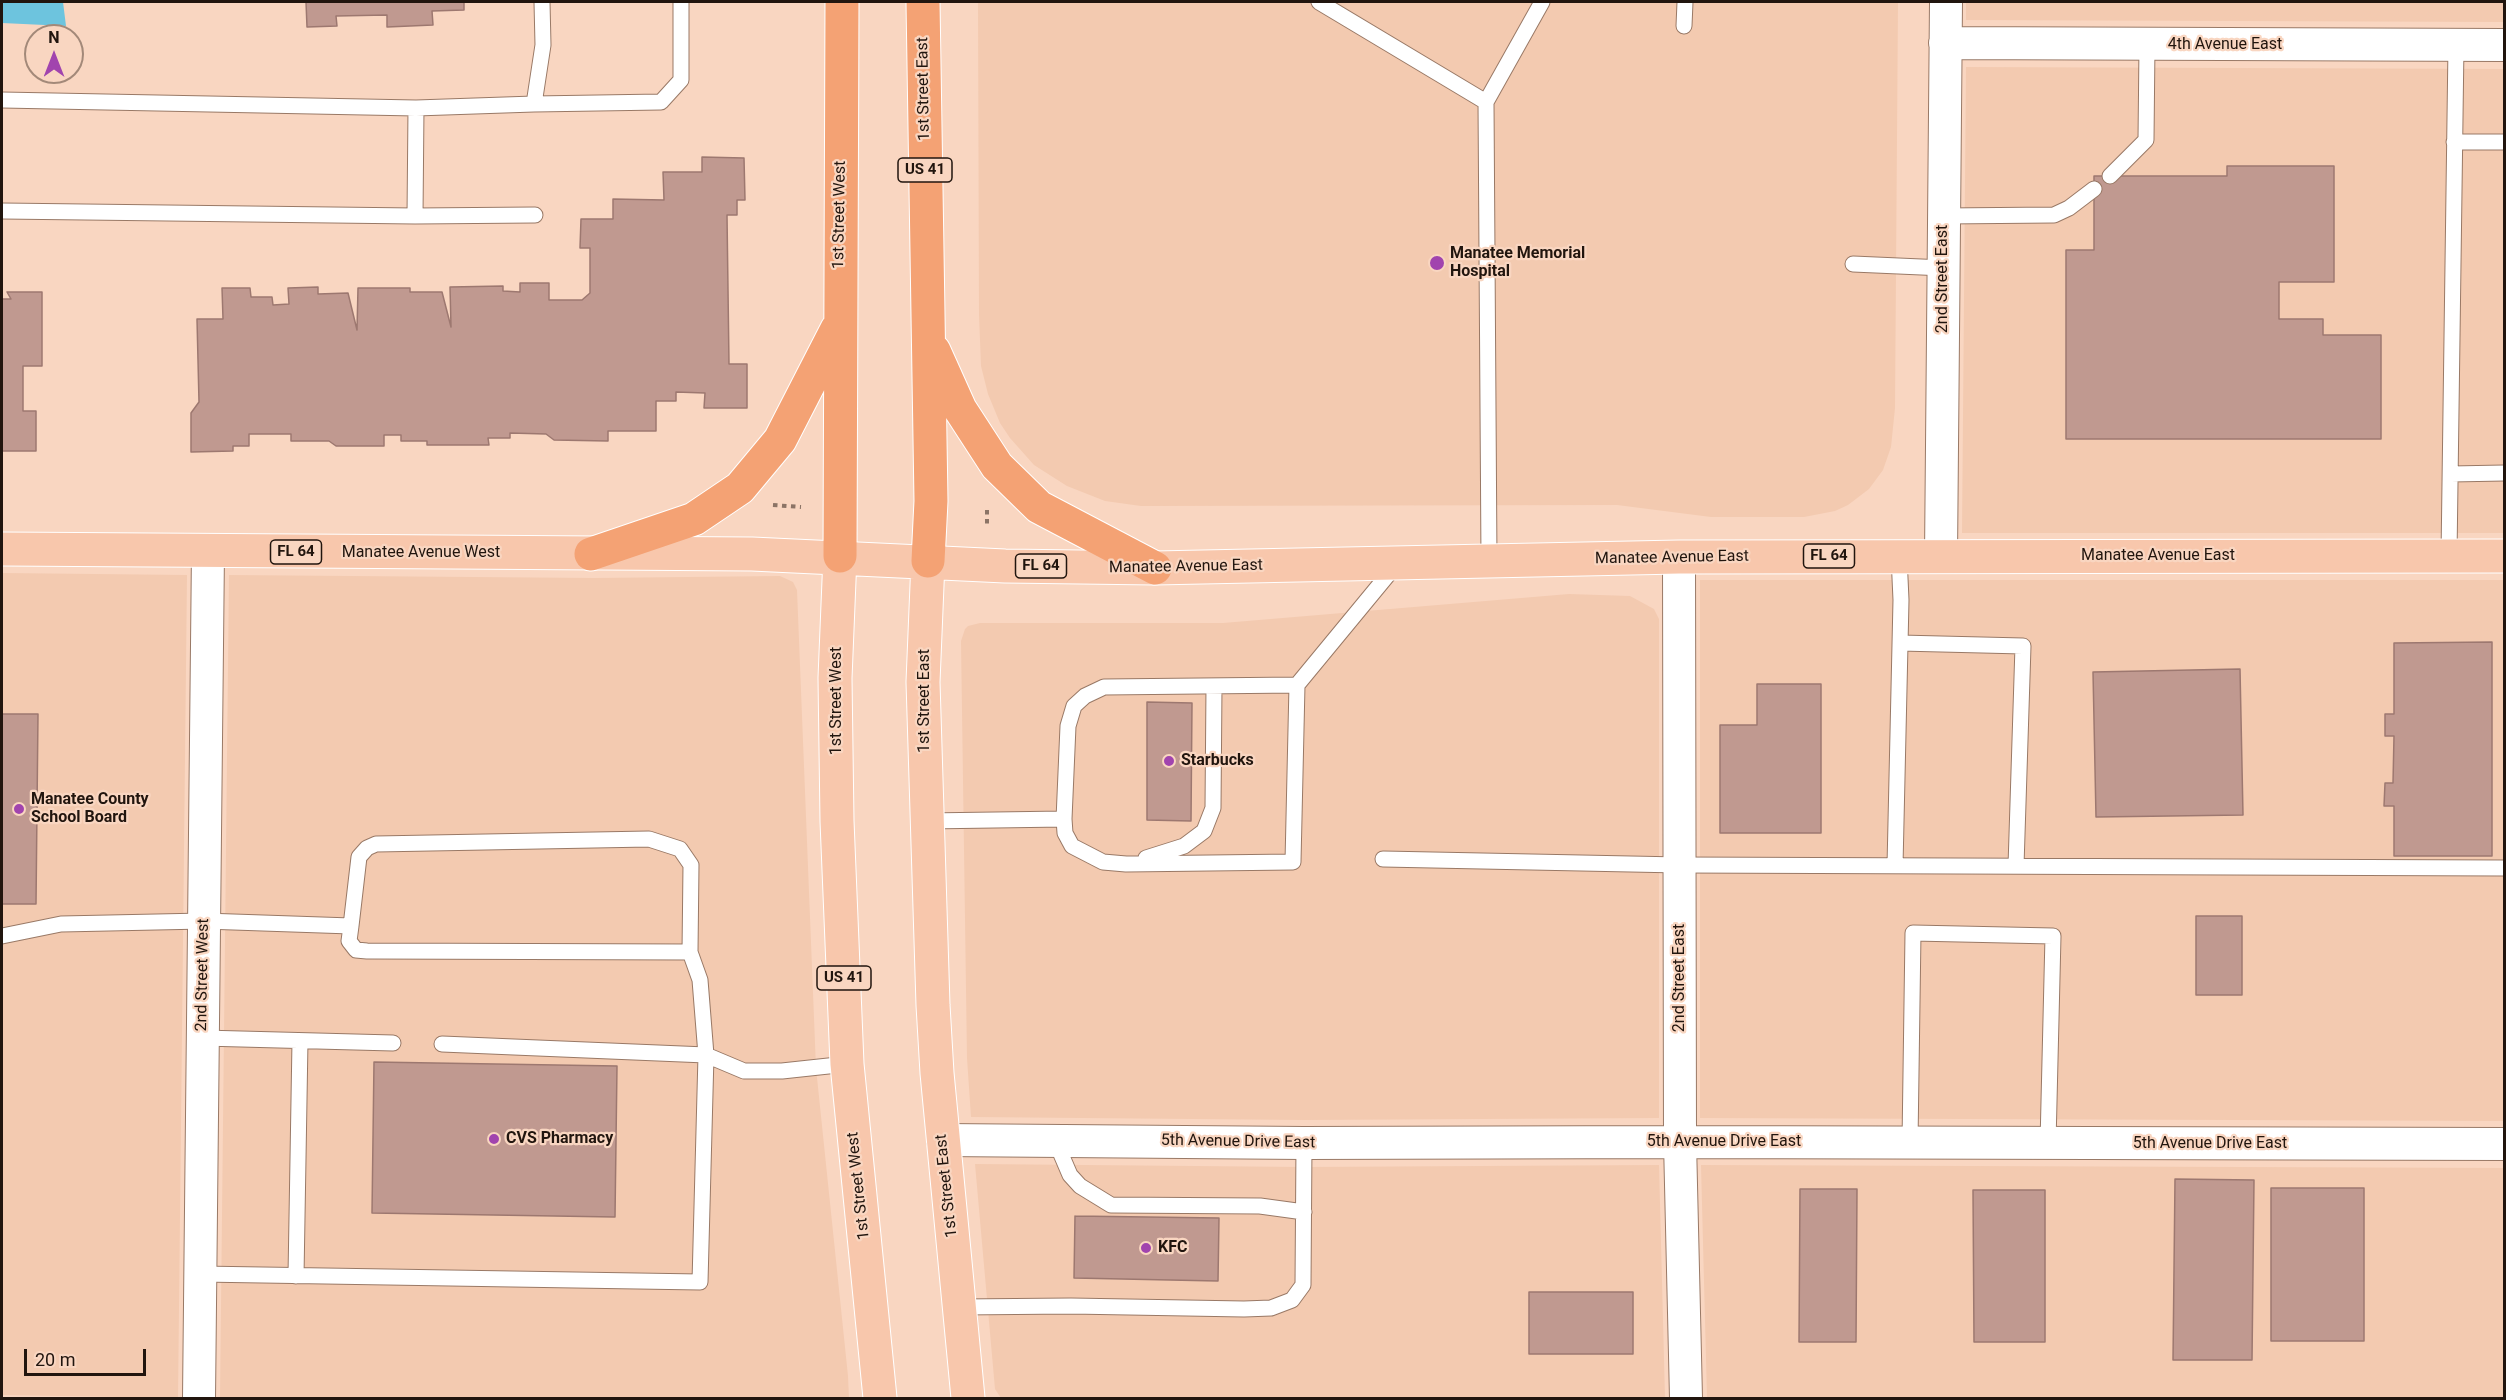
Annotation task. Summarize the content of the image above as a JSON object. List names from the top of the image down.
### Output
{
  "streets": {
    "highway": ["1st Street East", "US 41", "1st Street West"],
    "main road": ["FL 64", "Manatee Avenue West", "Manatee Avenue East"],
    "street": [
      "4th Avenue East",
      "2nd Street East",
      "2nd Street West",
      "5th Avenue Drive East"
    ]
  },
  "crossings": [
    ["4th Avenue East", "2nd Street East"],
    ["1st Street East", "Manatee Avenue East"],
    ["1st Street East", "5th Avenue Drive East"],
    ["1st Street West", "Manatee Avenue West"],
    ["1st Street West", "Manatee Avenue East"],
    ["2nd Street East", "Manatee Avenue East"],
    ["2nd Street East", "5th Avenue Drive East"],
    ["Manatee Avenue West", "Manatee Avenue East"],
    ["Manatee Avenue West", "2nd Street West"]
  ],
  "places": [
    "Manatee Memorial Hospital",
    "Starbucks",
    "Manatee County School Board",
    "CVS Pharmacy",
    "KFC"
  ],
  "scale_bar": "20 m",
  "north": "top"
}
